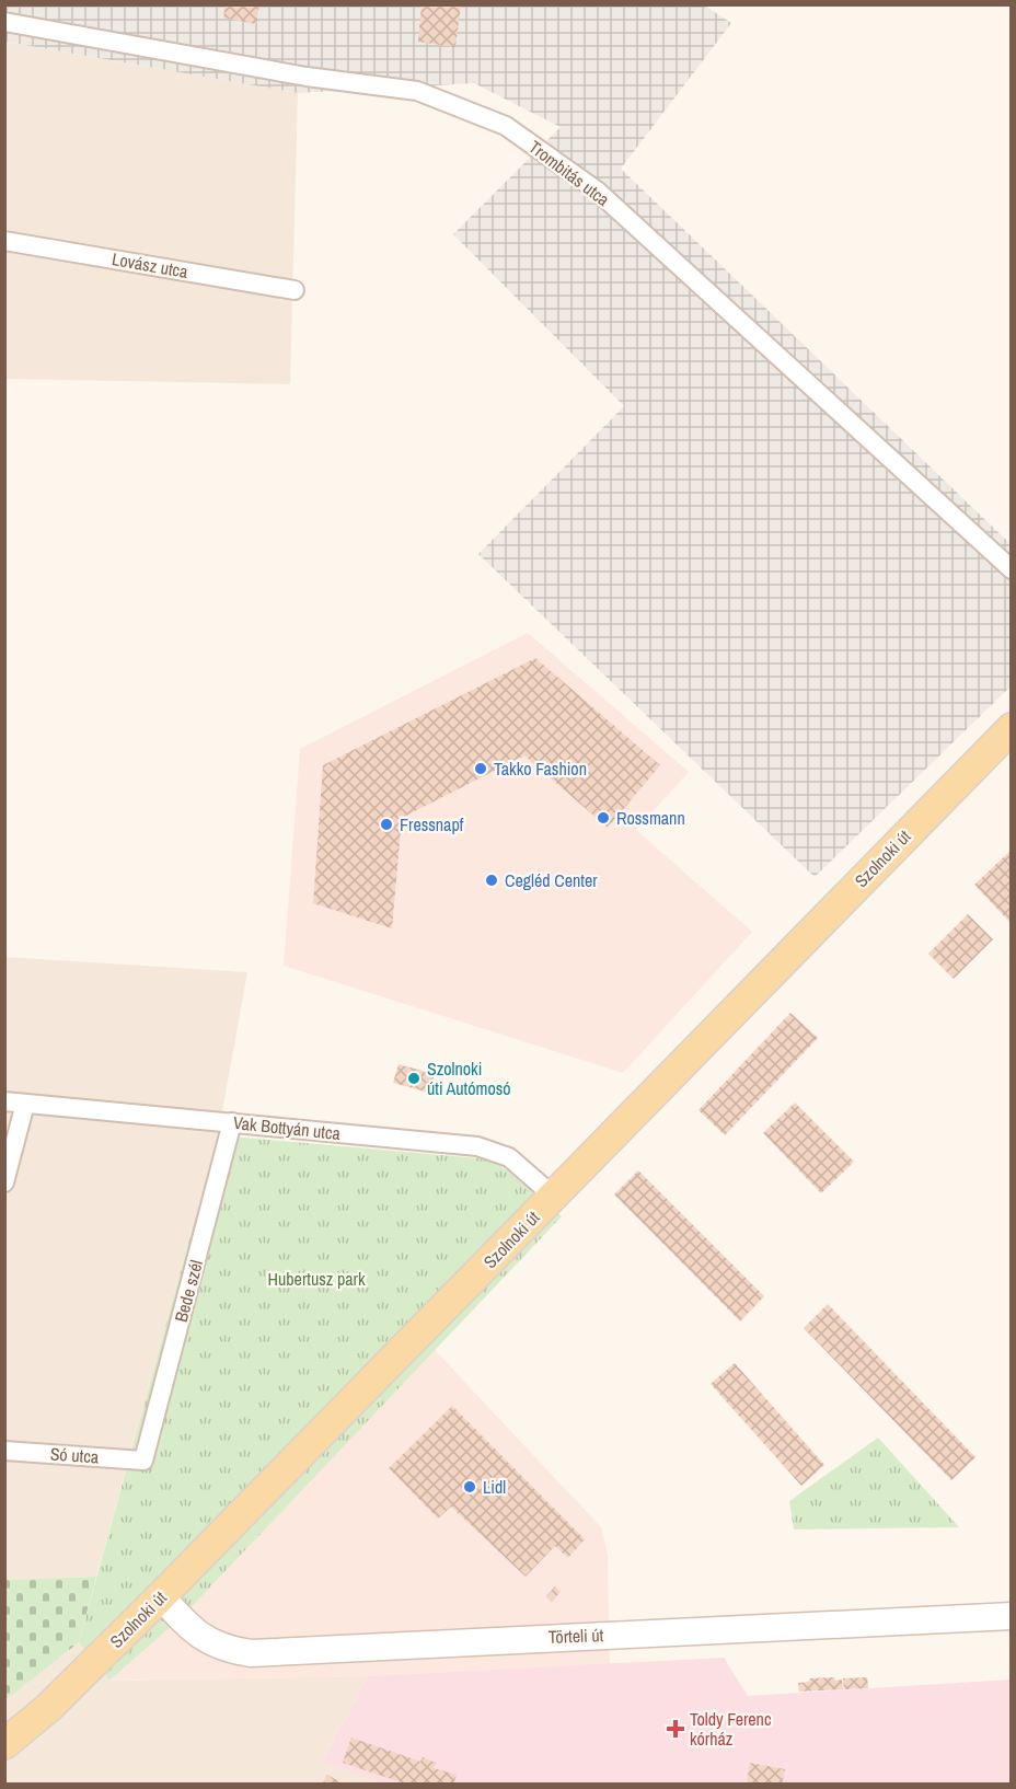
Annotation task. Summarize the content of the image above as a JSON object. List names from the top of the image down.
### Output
{
  "streets": {
    "main road": ["Szolnoki út", "Törteli út"],
    "street": [
      "Trombitás utca",
      "Lovász utca",
      "Vak Bottyán utca",
      "Bede szél",
      "Só utca"
    ]
  },
  "crossings": [
    ["Szolnoki út", "Vak Bottyán utca"],
    ["Szolnoki út", "Törteli út"],
    ["Vak Bottyán utca", "Bede szél"],
    ["Bede szél", "Só utca"]
  ],
  "parks": ["Hubertusz park"],
  "places": {
    "other": [
      "Takko Fashion",
      "Rossmann",
      "Fressnapf",
      "Cegléd Center",
      "Szolnoki úti Autómosó",
      "Lidl"
    ],
    "health": ["Toldy Ferenc kórház"]
  }
}
